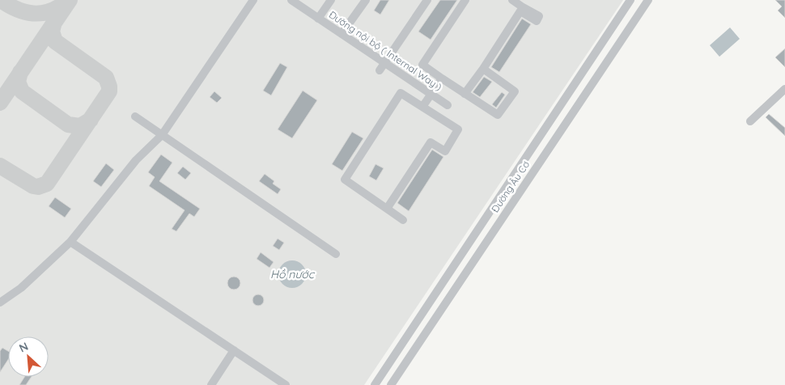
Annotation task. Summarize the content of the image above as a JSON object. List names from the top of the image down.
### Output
{
  "streets": {
    "street": ["Đường nội bộ ( Internal Way )", "Đường Âu Cơ"]
  },
  "water": ["Hồ nước"],
  "north": "top left"
}
